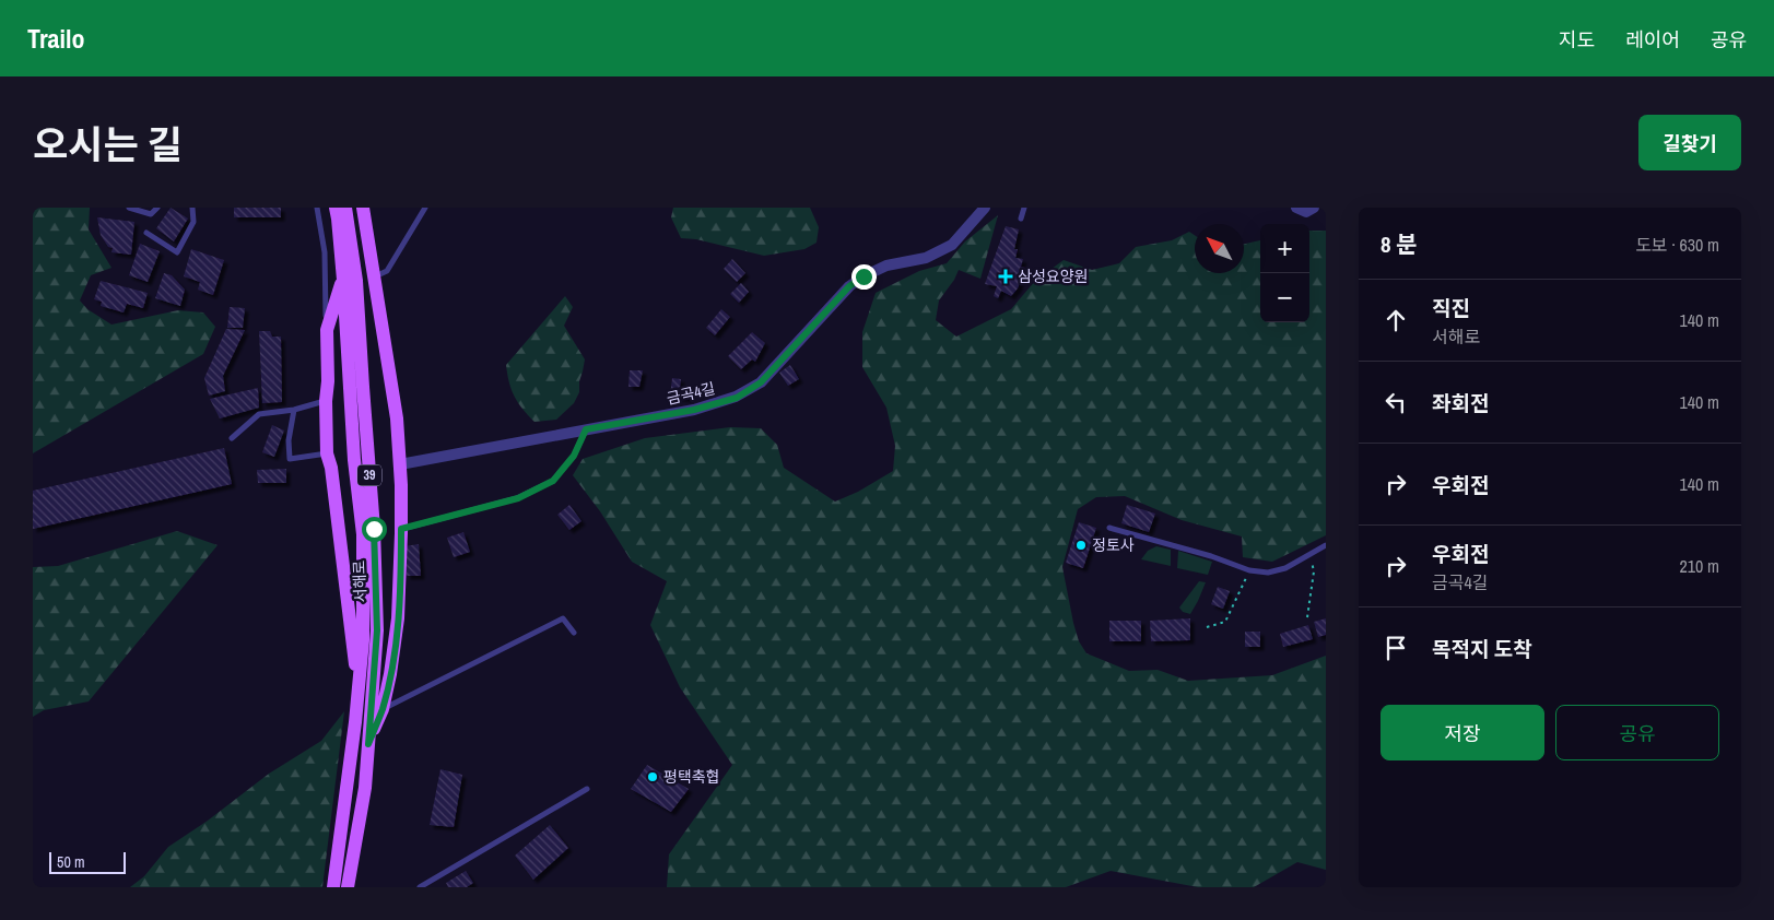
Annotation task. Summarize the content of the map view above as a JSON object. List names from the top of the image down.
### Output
{
  "streets": {
    "main road": ["39", "서해로"],
    "street": ["금곡4길"]
  },
  "places": {
    "health": ["삼성요양원"],
    "other": ["정토사", "평택축협"]
  },
  "scale_bar": "50 m",
  "north": "top left",
  "page": {
    "header": "Trailo",
    "nav": ["지도", "레이어", "공유"],
    "title": "오시는 길",
    "buttons": [
      "길찾기",
      ["저장", "공유"]
    ],
    "heading": ["8 분", "도보 · 630 m"],
    "map_buttons": ["+", "−"],
    "list": [
      ["직진", "서해로", "140 m"],
      ["좌회전", "140 m"],
      ["우회전", "140 m"],
      ["우회전", "금곡4길", "210 m"],
      "목적지 도착"
    ],
    "scale": "50 m"
  }
}
